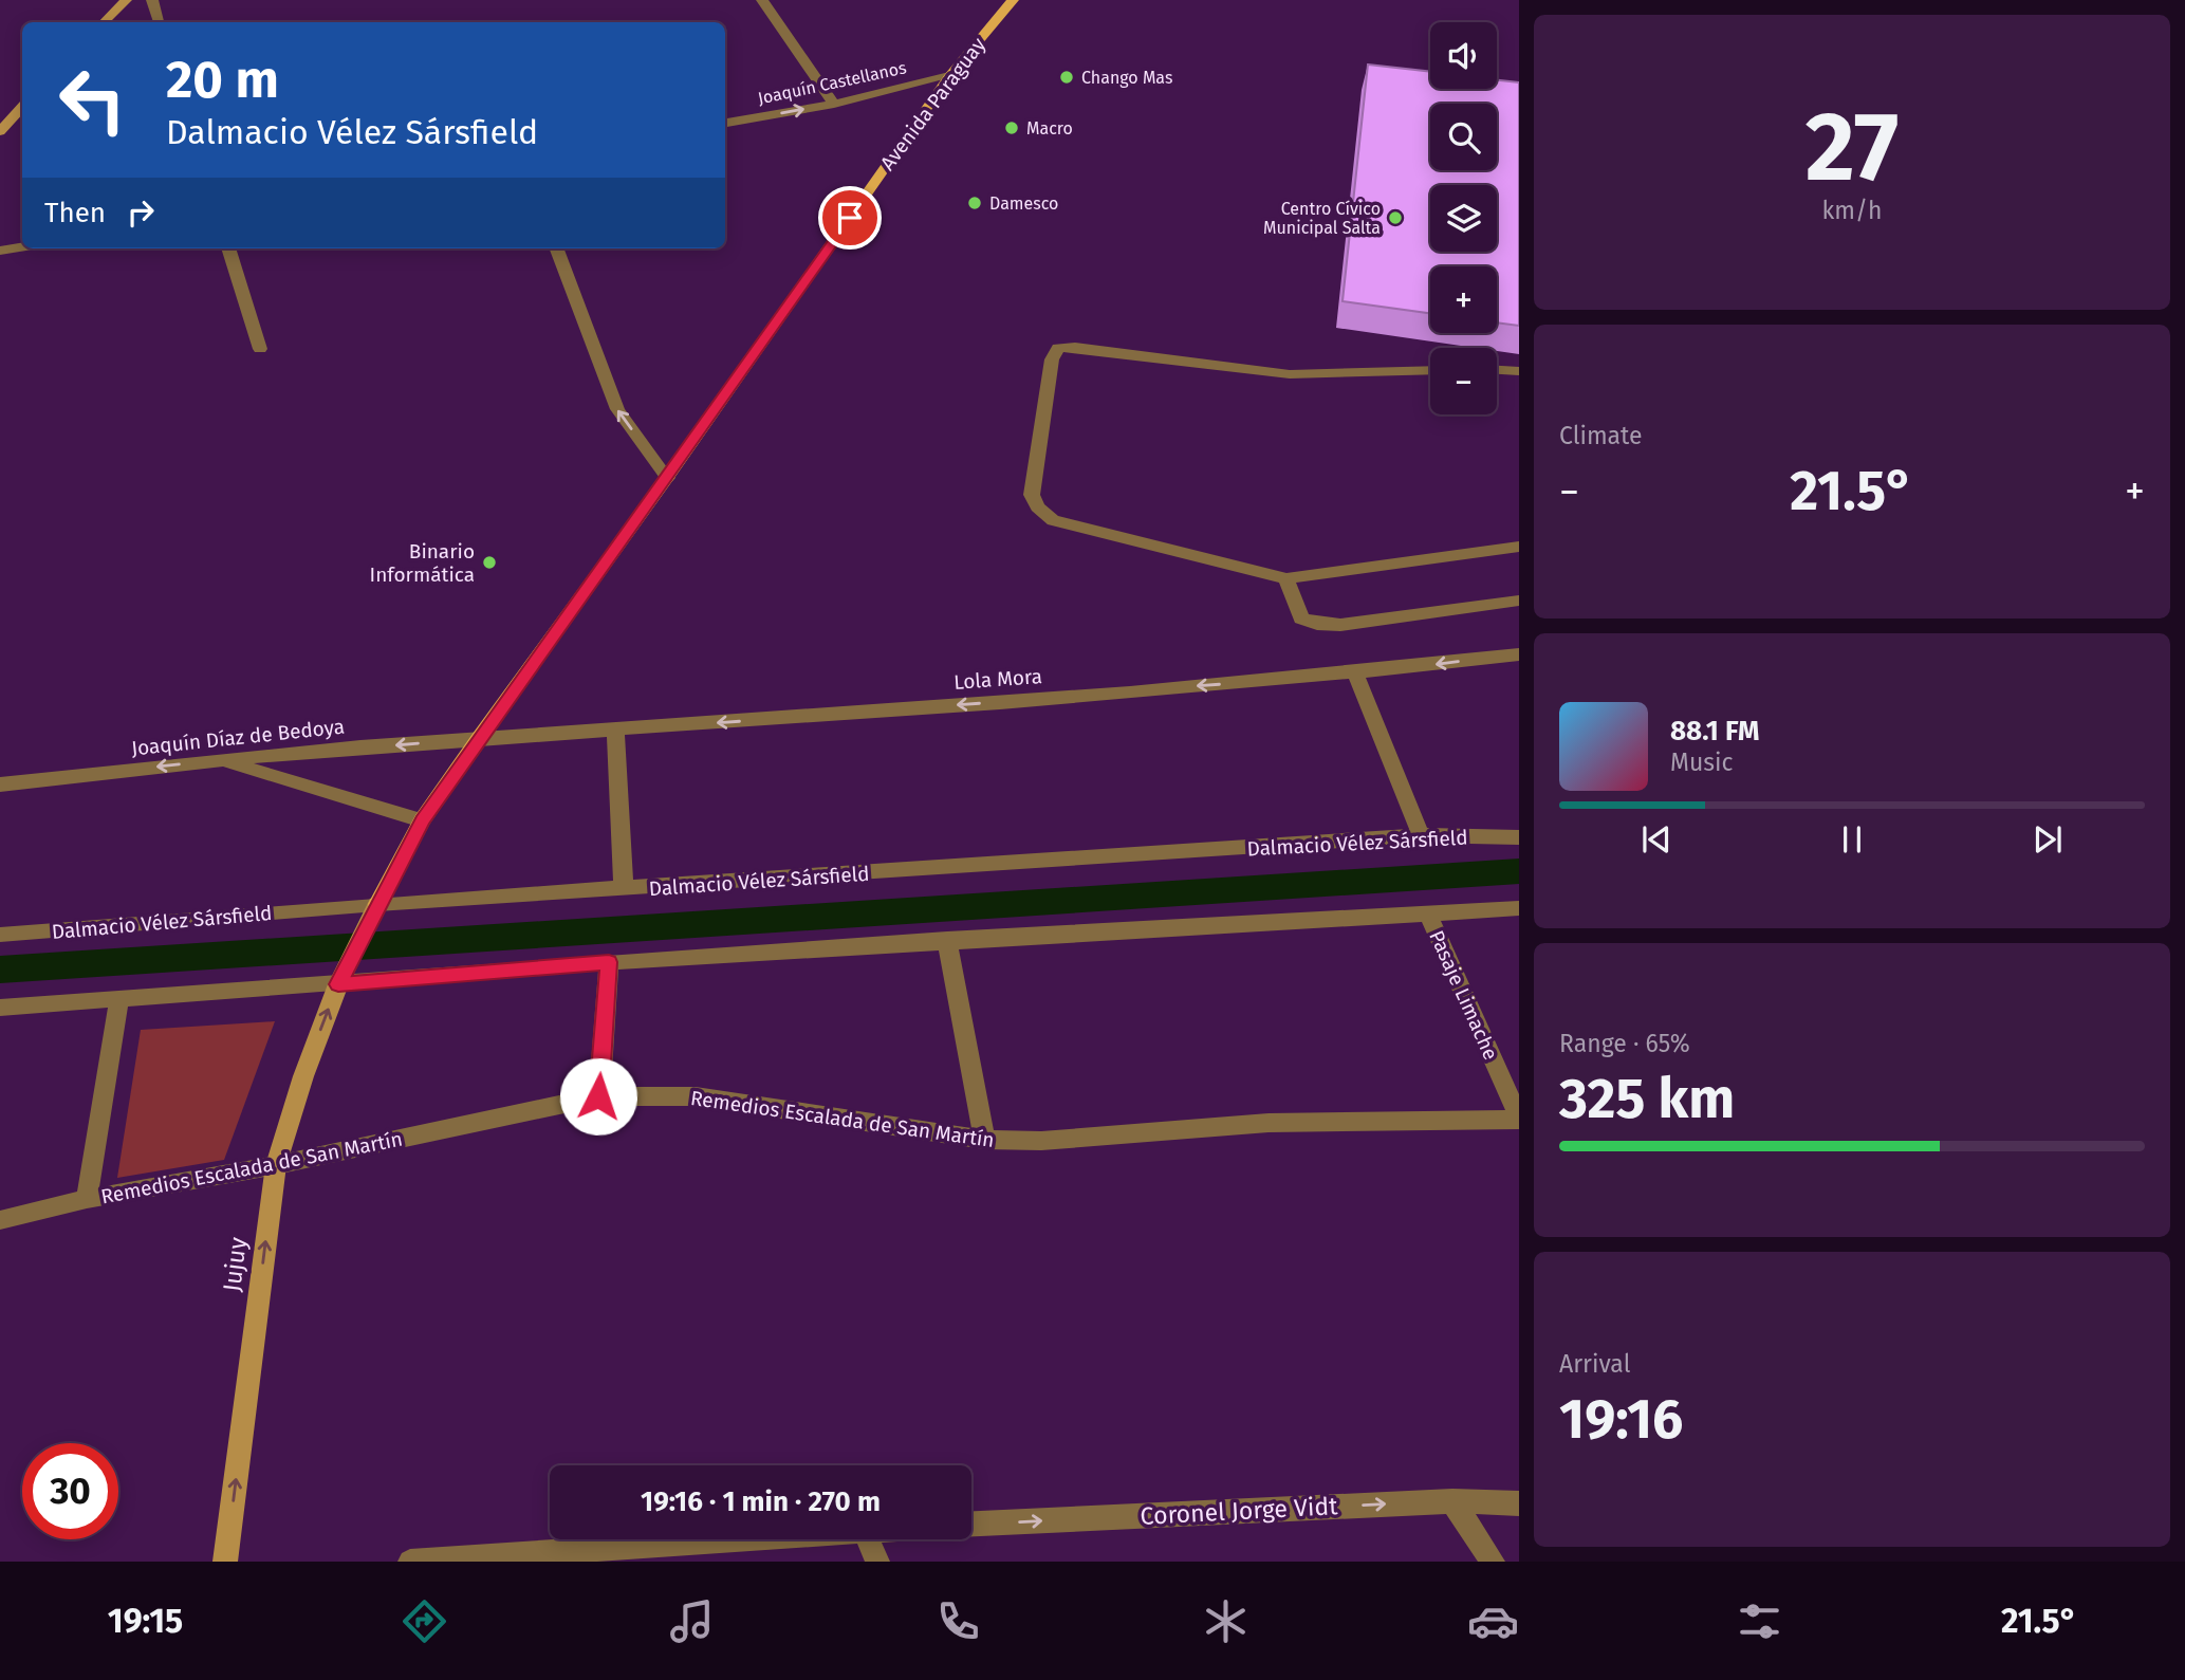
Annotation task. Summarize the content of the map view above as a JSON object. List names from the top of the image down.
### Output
{
  "streets": {
    "main road": ["Avenida Paraguay", "Jujuy"],
    "street": [
      "Joaquín Castellanos",
      "Lola Mora",
      "Joaquín Díaz de Bedoya",
      "Dalmacio Vélez Sársfield",
      "Pasaje Limache",
      "Remedios Escalada de San Martín",
      "Coronel Jorge Vidt"
    ]
  },
  "crossings": [
    ["Joaquín Castellanos", "Avenida Paraguay"],
    ["Avenida Paraguay", "Lola Mora"],
    ["Avenida Paraguay", "Joaquín Díaz de Bedoya"],
    ["Avenida Paraguay", "Dalmacio Vélez Sársfield"],
    ["Avenida Paraguay", "Jujuy"],
    ["Lola Mora", "Joaquín Díaz de Bedoya"],
    ["Pasaje Limache", "Remedios Escalada de San Martín"],
    ["Remedios Escalada de San Martín", "Jujuy"]
  ],
  "one_way": [
    "Joaquín Castellanos",
    "Lola Mora",
    "Jujuy",
    "Coronel Jorge Vidt"
  ],
  "places": [
    "Chango Mas",
    "Macro",
    "Damesco",
    "Centro Cívico Municipal Salta",
    "Binario Informática"
  ],
  "page": {
    "tile": [
      ["27", "km/h"],
      "Climate",
      ["Range · 65%", "325 km"],
      ["Arrival", "19:16"]
    ],
    "map_buttons": ["+", "−"],
    "turn": ["20 m", "Dalmacio Vélez Sársfield"],
    "then": "Then",
    "heat": ["−", "21.5°", "+"],
    "song": ["88.1 FM", "Music"],
    "limit": "30",
    "trip": "19:16 · 1 min · 270 m",
    "tabs": ["19:15", "21.5°"]
  }
}
